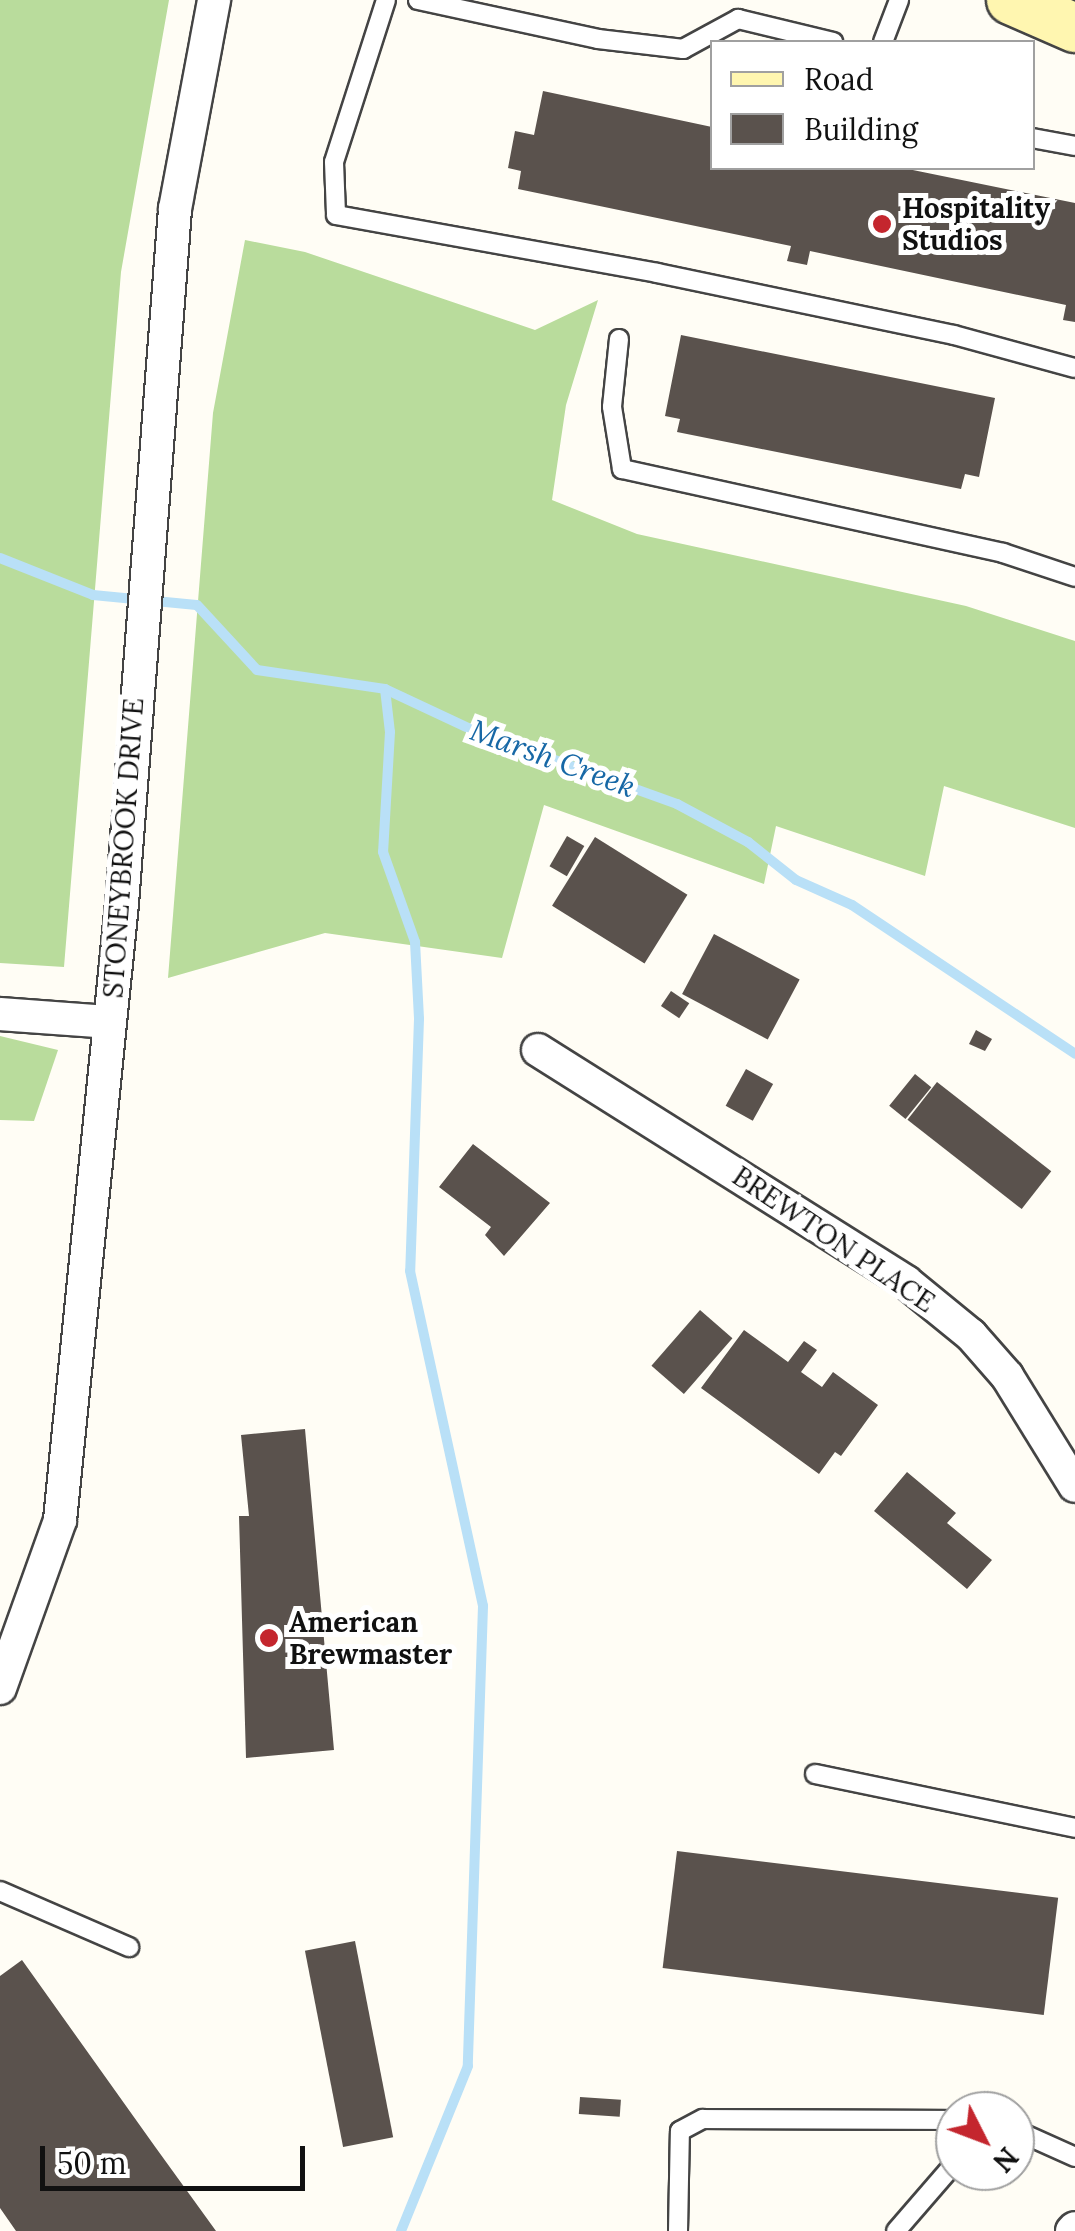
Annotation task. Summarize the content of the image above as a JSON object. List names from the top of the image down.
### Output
{
  "streets": {
    "street": ["STONEYBROOK DRIVE", "BREWTON PLACE"]
  },
  "water": ["Marsh Creek"],
  "places": ["Hospitality Studios", "American Brewmaster"],
  "legend": ["Road", "Building"],
  "scale_bar": "50 m",
  "north": "bottom right"
}
